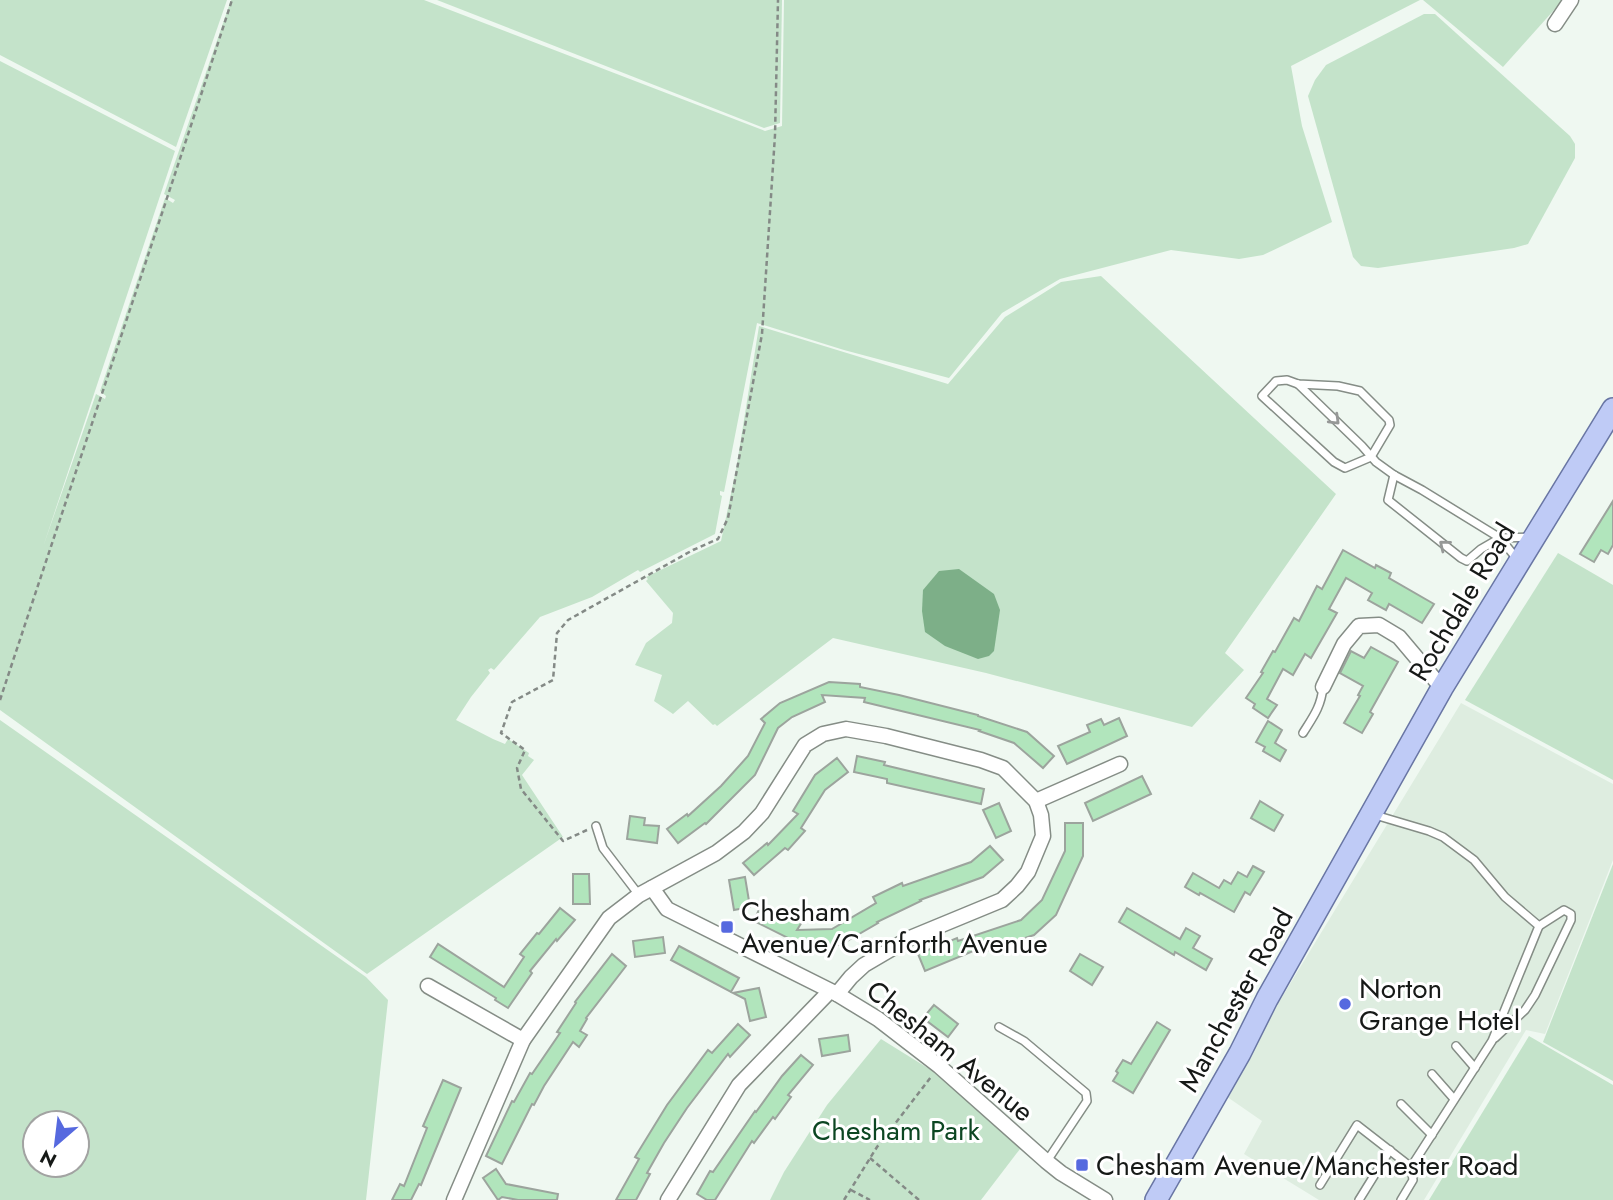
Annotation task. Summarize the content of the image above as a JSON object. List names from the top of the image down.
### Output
{
  "streets": {
    "main road": ["Rochdale Road", "Manchester Road"],
    "street": ["Chesham Avenue"]
  },
  "crossings": [
    ["Rochdale Road", "Manchester Road"]
  ],
  "parks": ["Chesham Park"],
  "places": {
    "transit": ["Chesham Avenue/Carnforth Avenue", "Chesham Avenue/Manchester Road"],
    "other": ["Norton Grange Hotel"]
  },
  "north": "bottom left"
}
